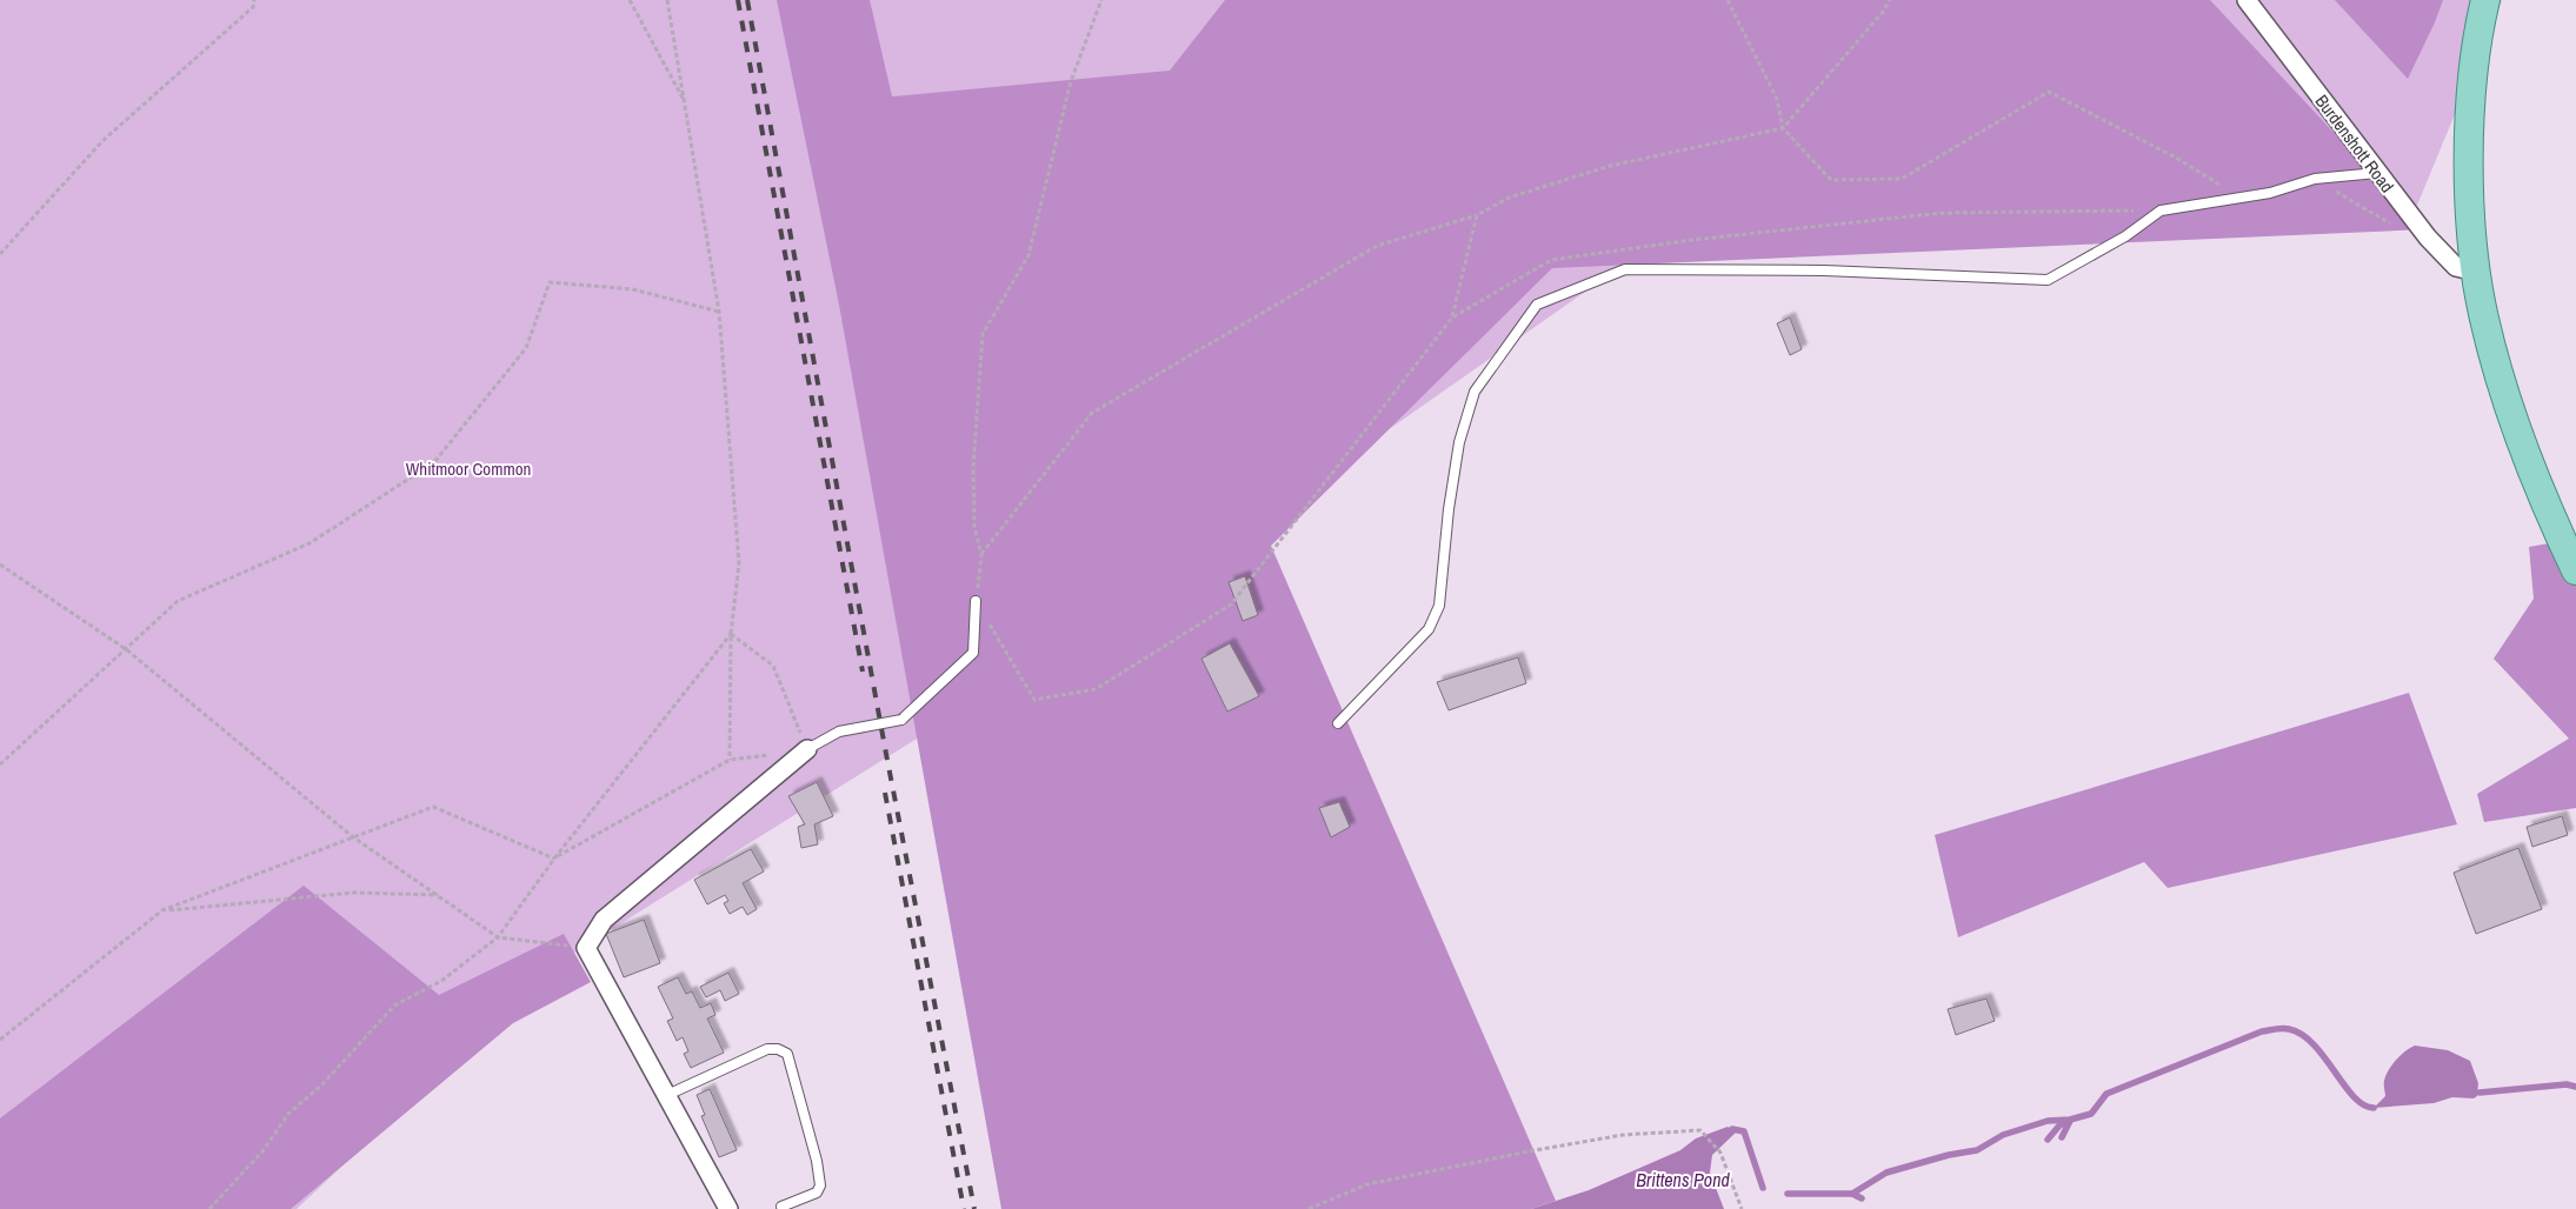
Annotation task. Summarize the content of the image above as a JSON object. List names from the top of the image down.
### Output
{
  "streets": {
    "street": ["Burdenshott Road"]
  },
  "water": ["Brittens Pond"],
  "parks": ["Whitmoor Common"]
}
